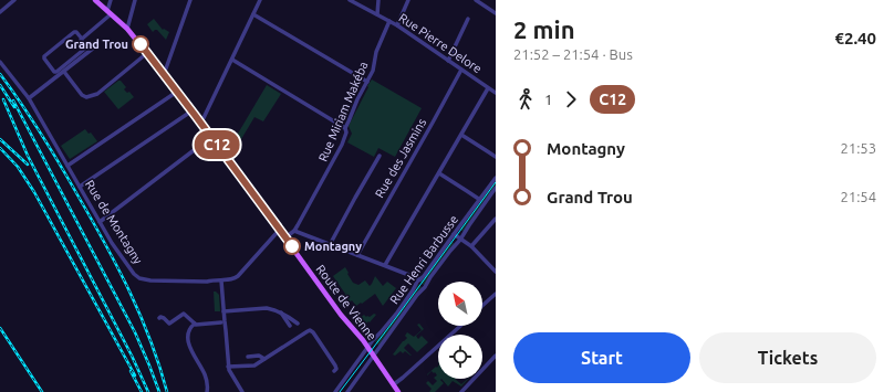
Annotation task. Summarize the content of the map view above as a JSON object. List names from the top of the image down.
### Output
{
  "streets": {
    "main road": ["Route de Vienne"],
    "street": [
      "Rue Pierre Delore",
      "Rue Miriam Makéba",
      "Rue des Jasmins",
      "Rue de Montagny",
      "Rue Henri Barbusse"
    ]
  },
  "crossings": [
    ["Rue Pierre Delore", "Rue Miriam Makéba"],
    ["Rue Pierre Delore", "Rue des Jasmins"],
    ["Rue de Montagny", "Route de Vienne"],
    ["Rue Henri Barbusse", "Route de Vienne"]
  ],
  "places": ["Grand Trou", "Montagny"],
  "lines": ["bus line C12"],
  "north": "top left",
  "page": {
    "on_map": "C12",
    "heading": ["2 min", "21:52 – 21:54 · Bus", "€2.40"],
    "legs": ["1", "C12"],
    "list": [
      {
        "name": "Montagny",
        "value": "21:53"
      },
      {
        "name": "Grand Trou",
        "value": "21:54"
      }
    ],
    "buttons": ["Start", "Tickets"]
  }
}
